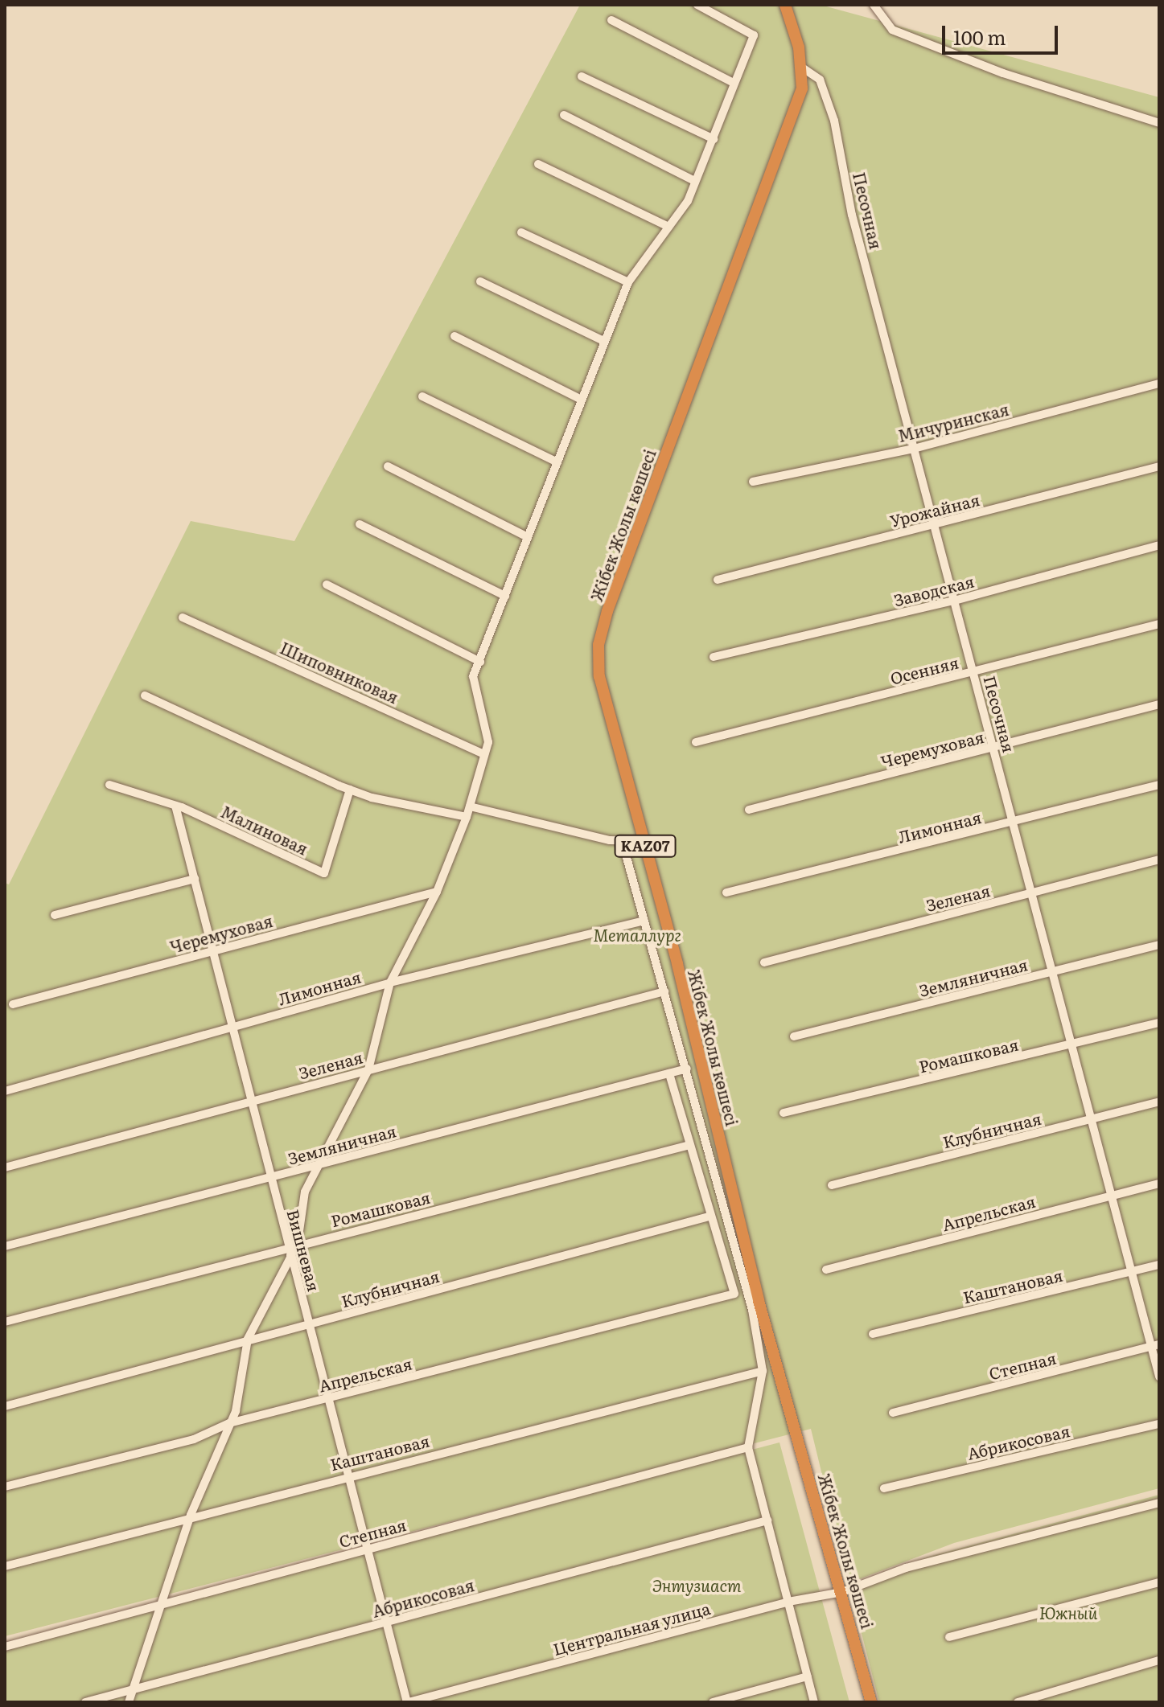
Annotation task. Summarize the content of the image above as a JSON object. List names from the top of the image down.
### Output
{
  "streets": {
    "highway": ["Жібек Жолы көшесі", "KAZ07"],
    "street": [
      "Песочная",
      "Мичуринская",
      "Урожайная",
      "Заводская",
      "Осенняя",
      "Шиповниковая",
      "Черемуховая",
      "Лимонная",
      "Малиновая",
      "Зеленая",
      "Земляничная",
      "Ромашковая",
      "Клубничная",
      "Апрельская",
      "Вишневая",
      "Каштановая",
      "Степная",
      "Абрикосовая",
      "Центральная улица"
    ]
  },
  "crossings": [
    ["Песочная", "Мичуринская"],
    ["Песочная", "Урожайная"],
    ["Песочная", "Жібек Жолы көшесі"],
    ["Песочная", "Заводская"],
    ["Песочная", "Осенняя"],
    ["Песочная", "Черемуховая"],
    ["Песочная", "Лимонная"],
    ["Песочная", "Зеленая"],
    ["Песочная", "Земляничная"],
    ["Песочная", "Ромашковая"],
    ["Песочная", "Клубничная"],
    ["Песочная", "Апрельская"],
    ["Песочная", "Каштановая"],
    ["Песочная", "Степная"],
    ["Жібек Жолы көшесі", "Центральная улица"],
    ["Черемуховая", "Вишневая"],
    ["Лимонная", "Вишневая"],
    ["Малиновая", "Вишневая"],
    ["Зеленая", "Вишневая"],
    ["Земляничная", "Вишневая"],
    ["Ромашковая", "Вишневая"],
    ["Клубничная", "Апрельская"],
    ["Клубничная", "Вишневая"],
    ["Апрельская", "Вишневая"],
    ["Вишневая", "Каштановая"],
    ["Вишневая", "Степная"],
    ["Вишневая", "Абрикосовая"],
    ["Вишневая", "Центральная улица"]
  ],
  "parks": ["Металлург", "Энтузиаст", "Южный"],
  "scale_bar": "100 m"
}
